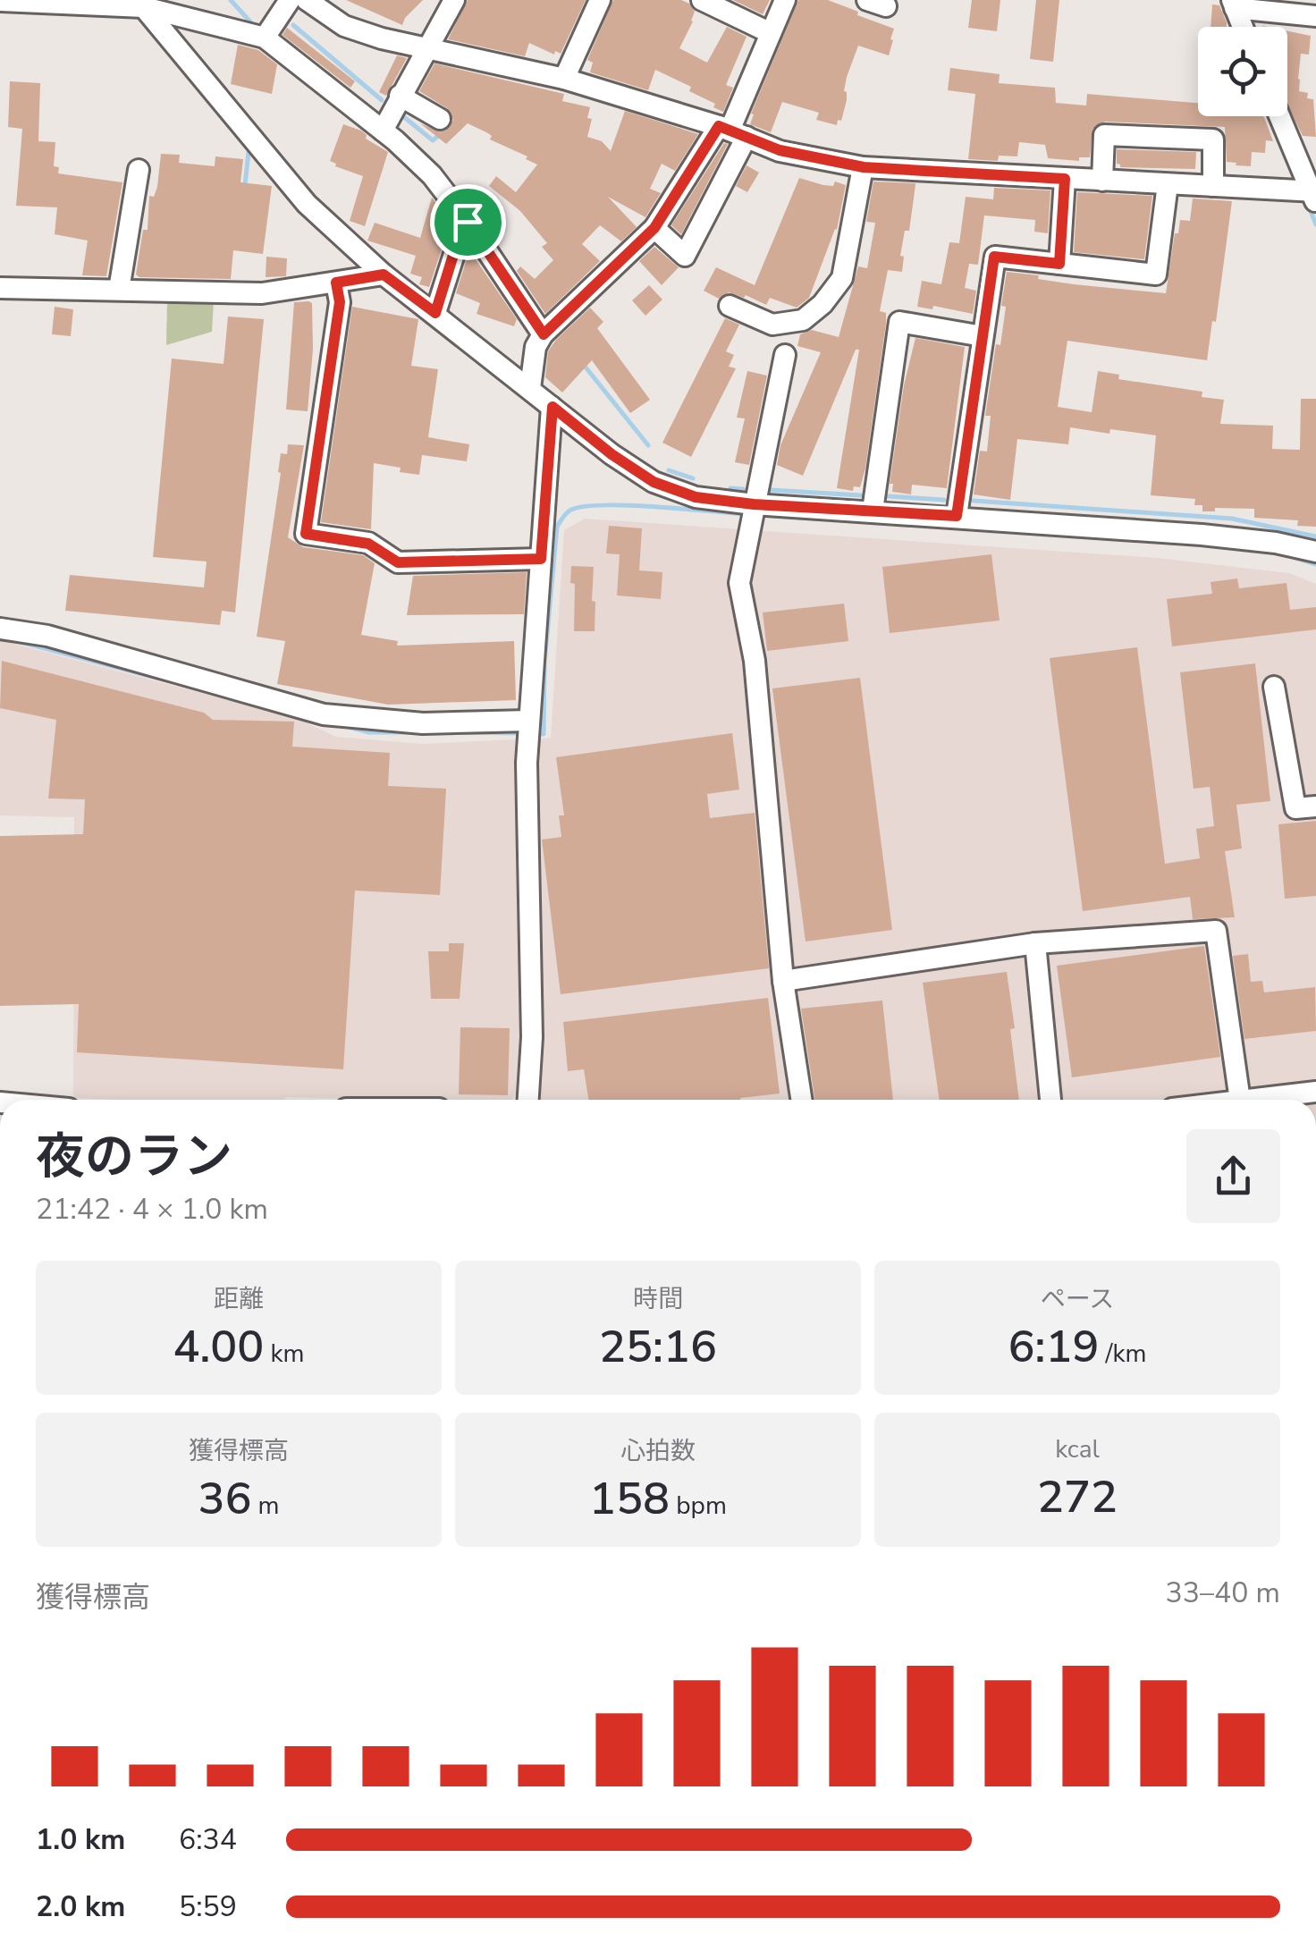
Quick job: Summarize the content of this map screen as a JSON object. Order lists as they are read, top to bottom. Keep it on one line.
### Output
{"page":{"heading":["夜のラン","21:42 · 4 × 1.0 km"],"stats":[["距離","4.00 km"],["時間","25:16"],["ペース","6:19 /km"],["獲得標高","36 m"],["心拍数","158 bpm"],["kcal","272"]],"chart":["獲得標高","33–40 m"],"list":[{"name":"1.0 km","note":"6:34"},{"name":"2.0 km","note":"5:59"}]}}
